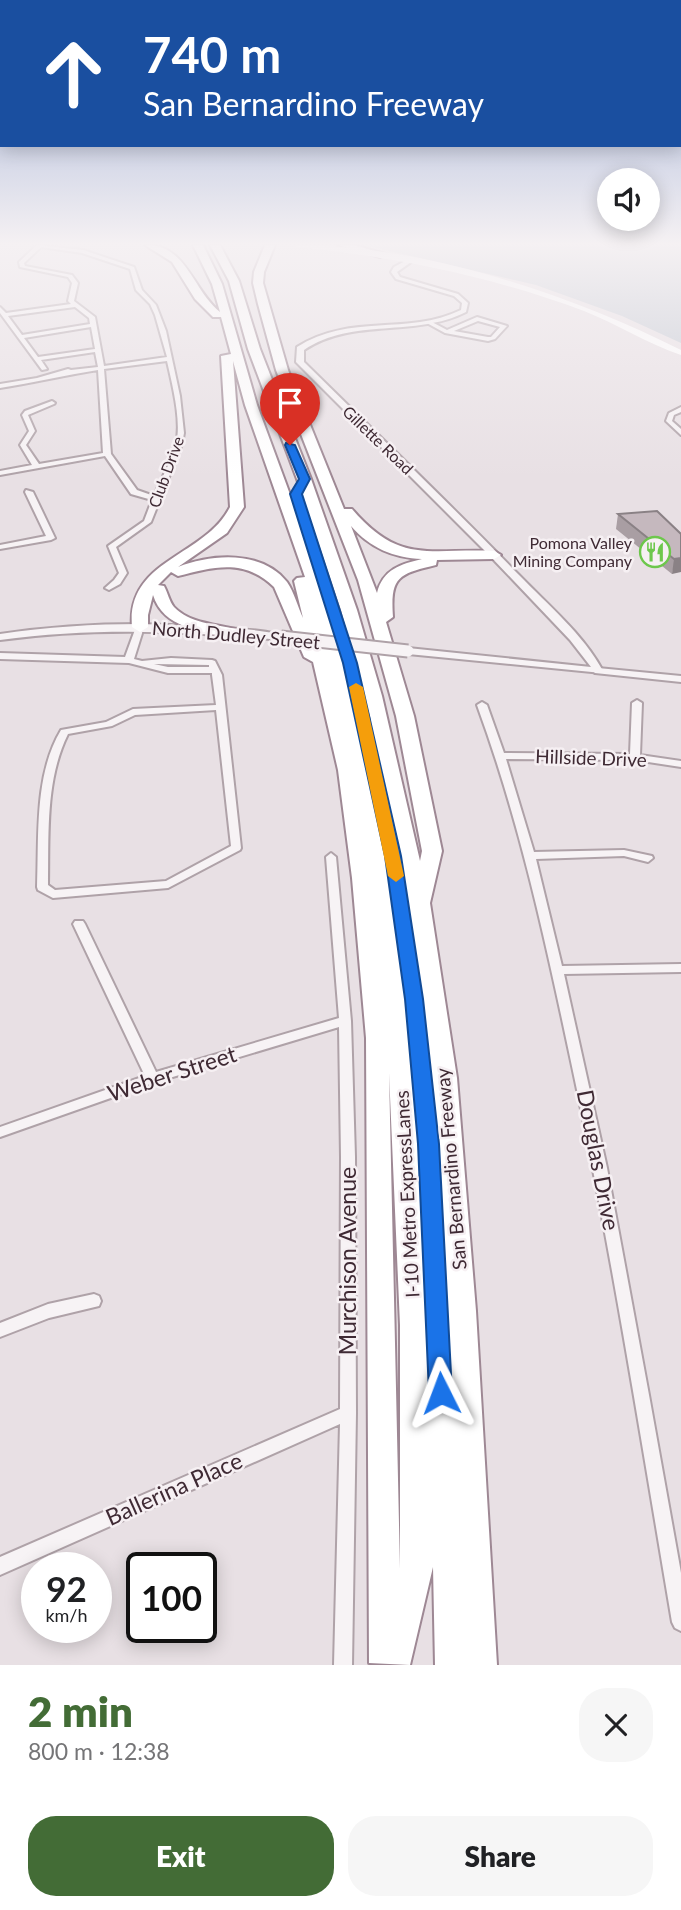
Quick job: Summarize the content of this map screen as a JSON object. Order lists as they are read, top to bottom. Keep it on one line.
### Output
{"streets":{"highway":["San Bernardino Freeway","I-10 Metro ExpressLanes"],"street":["Gillette Road","Club Drive","North Dudley Street","Hillside Drive","Weber Street","Douglas Drive","Murchison Avenue","Ballerina Place"]},"crossings":[["Gillette Road","North Dudley Street"],["Hillside Drive","Douglas Drive"],["Weber Street","Murchison Avenue"],["San Bernardino Freeway","I-10 Metro ExpressLanes"],["Murchison Avenue","Ballerina Place"]],"places":{"restaurant":["Pomona Valley Mining Company"]},"page":{"turn":["740 m","San Bernardino Freeway"],"speed":"92 km/h","limit":"100","heading":["2 min","800 m · 12:38"],"buttons":["Exit","Share"]}}
